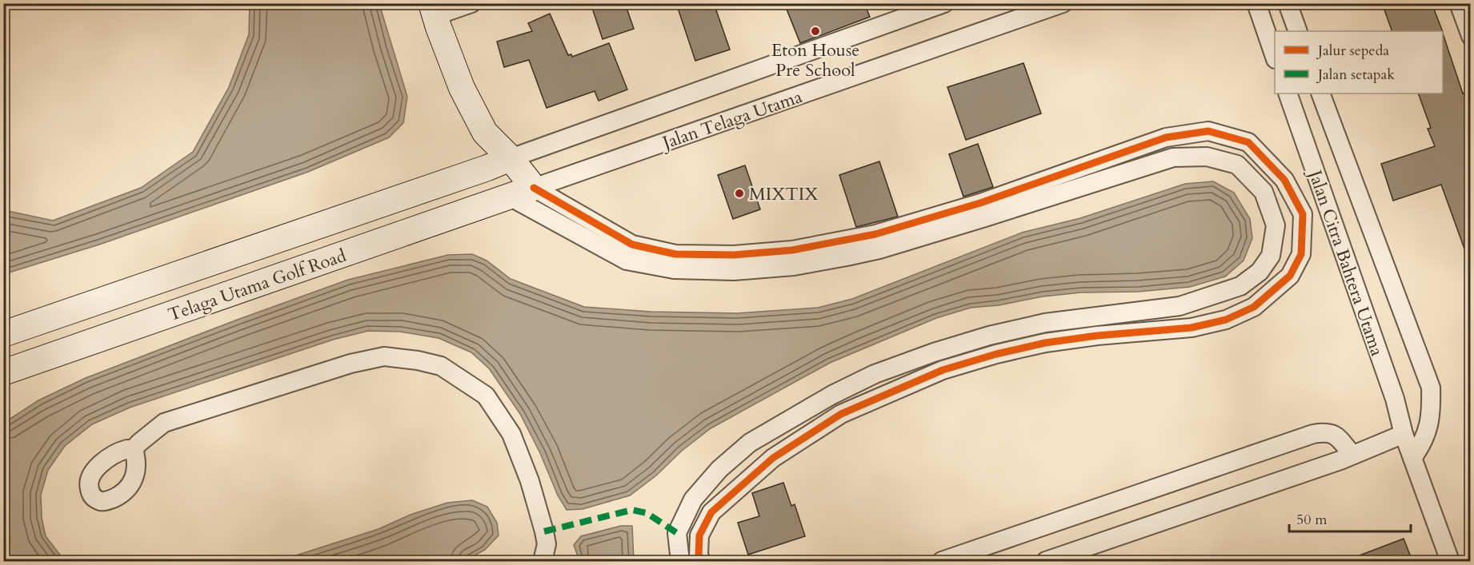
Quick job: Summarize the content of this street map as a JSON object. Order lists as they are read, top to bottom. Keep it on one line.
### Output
{"streets":{"main road":["Jalan Telaga Utama","Telaga Utama Golf Road"],"street":["Jalan Citra Bahtera Utama"]},"crossings":[["Jalan Telaga Utama","Telaga Utama Golf Road"]],"places":["Eton House Pre School","MIXTIX"],"legend":["Jalur sepeda","Jalan setapak"],"scale_bar":"50 m"}
